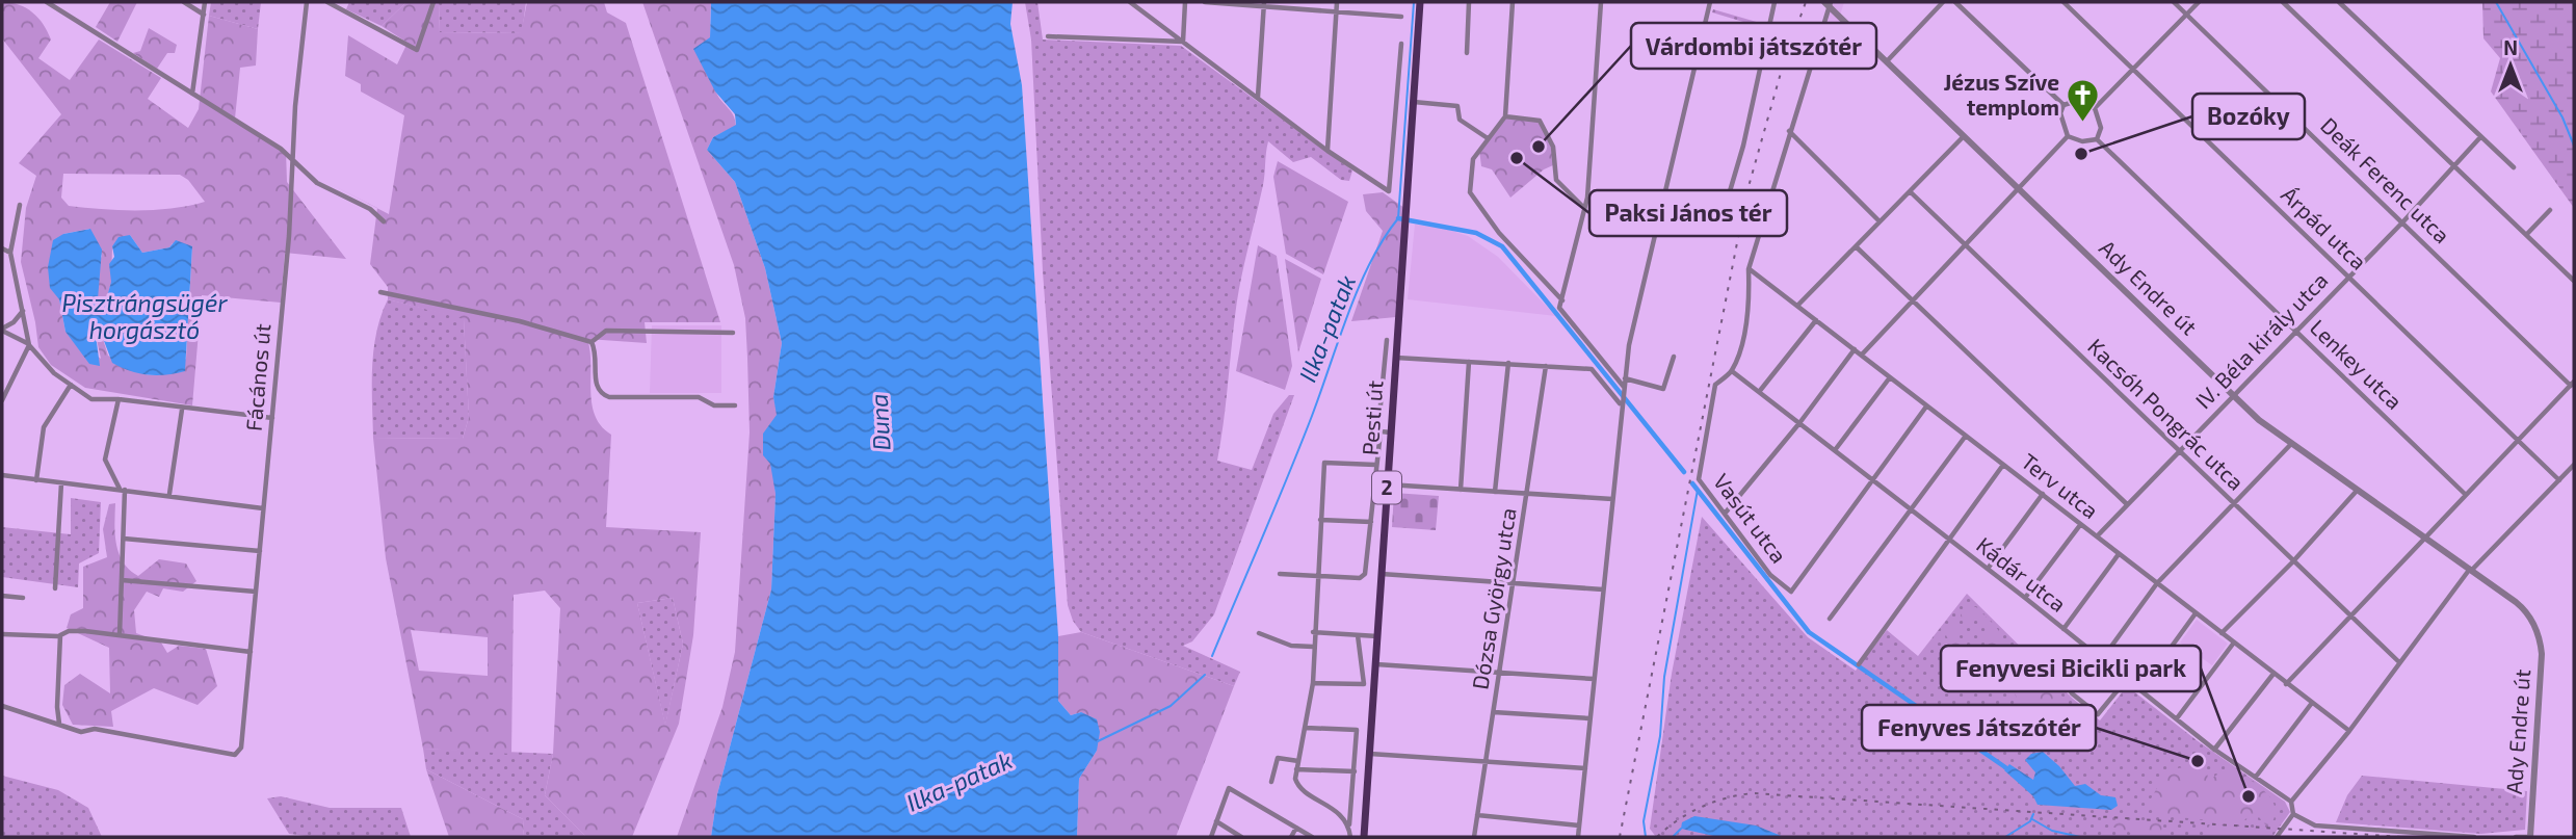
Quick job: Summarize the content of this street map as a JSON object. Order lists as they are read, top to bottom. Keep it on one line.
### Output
{"streets":{"main road":["Pesti út","2"],"street":["Deák Ferenc utca","Árpád utca","Ady Endre út","IV. Béla király utca","Lenkey utca","Fácános út","Kacsóh Pongrác utca","Terv utca","Vasút utca","Kádár utca","Dózsa György utca"]},"crossings":[["Deák Ferenc utca","IV. Béla király utca"],["Árpád utca","IV. Béla király utca"],["Ady Endre út","IV. Béla király utca"],["Ady Endre út","Vasút utca"],["IV. Béla király utca","Lenkey utca"],["IV. Béla király utca","Kacsóh Pongrác utca"],["IV. Béla király utca","Terv utca"],["Terv utca","Vasút utca"],["Vasút utca","Kádár utca"]],"water":["Pisztrángsügér horgásztó","Ilka-patak","Duna"],"places":{"church":["Jézus Szíve templom"],"other":["Várdombi játszótér","Bozóky","Paksi János tér","Fenyves Játszótér","Fenyvesi Bicikli park"]},"north":"top"}
